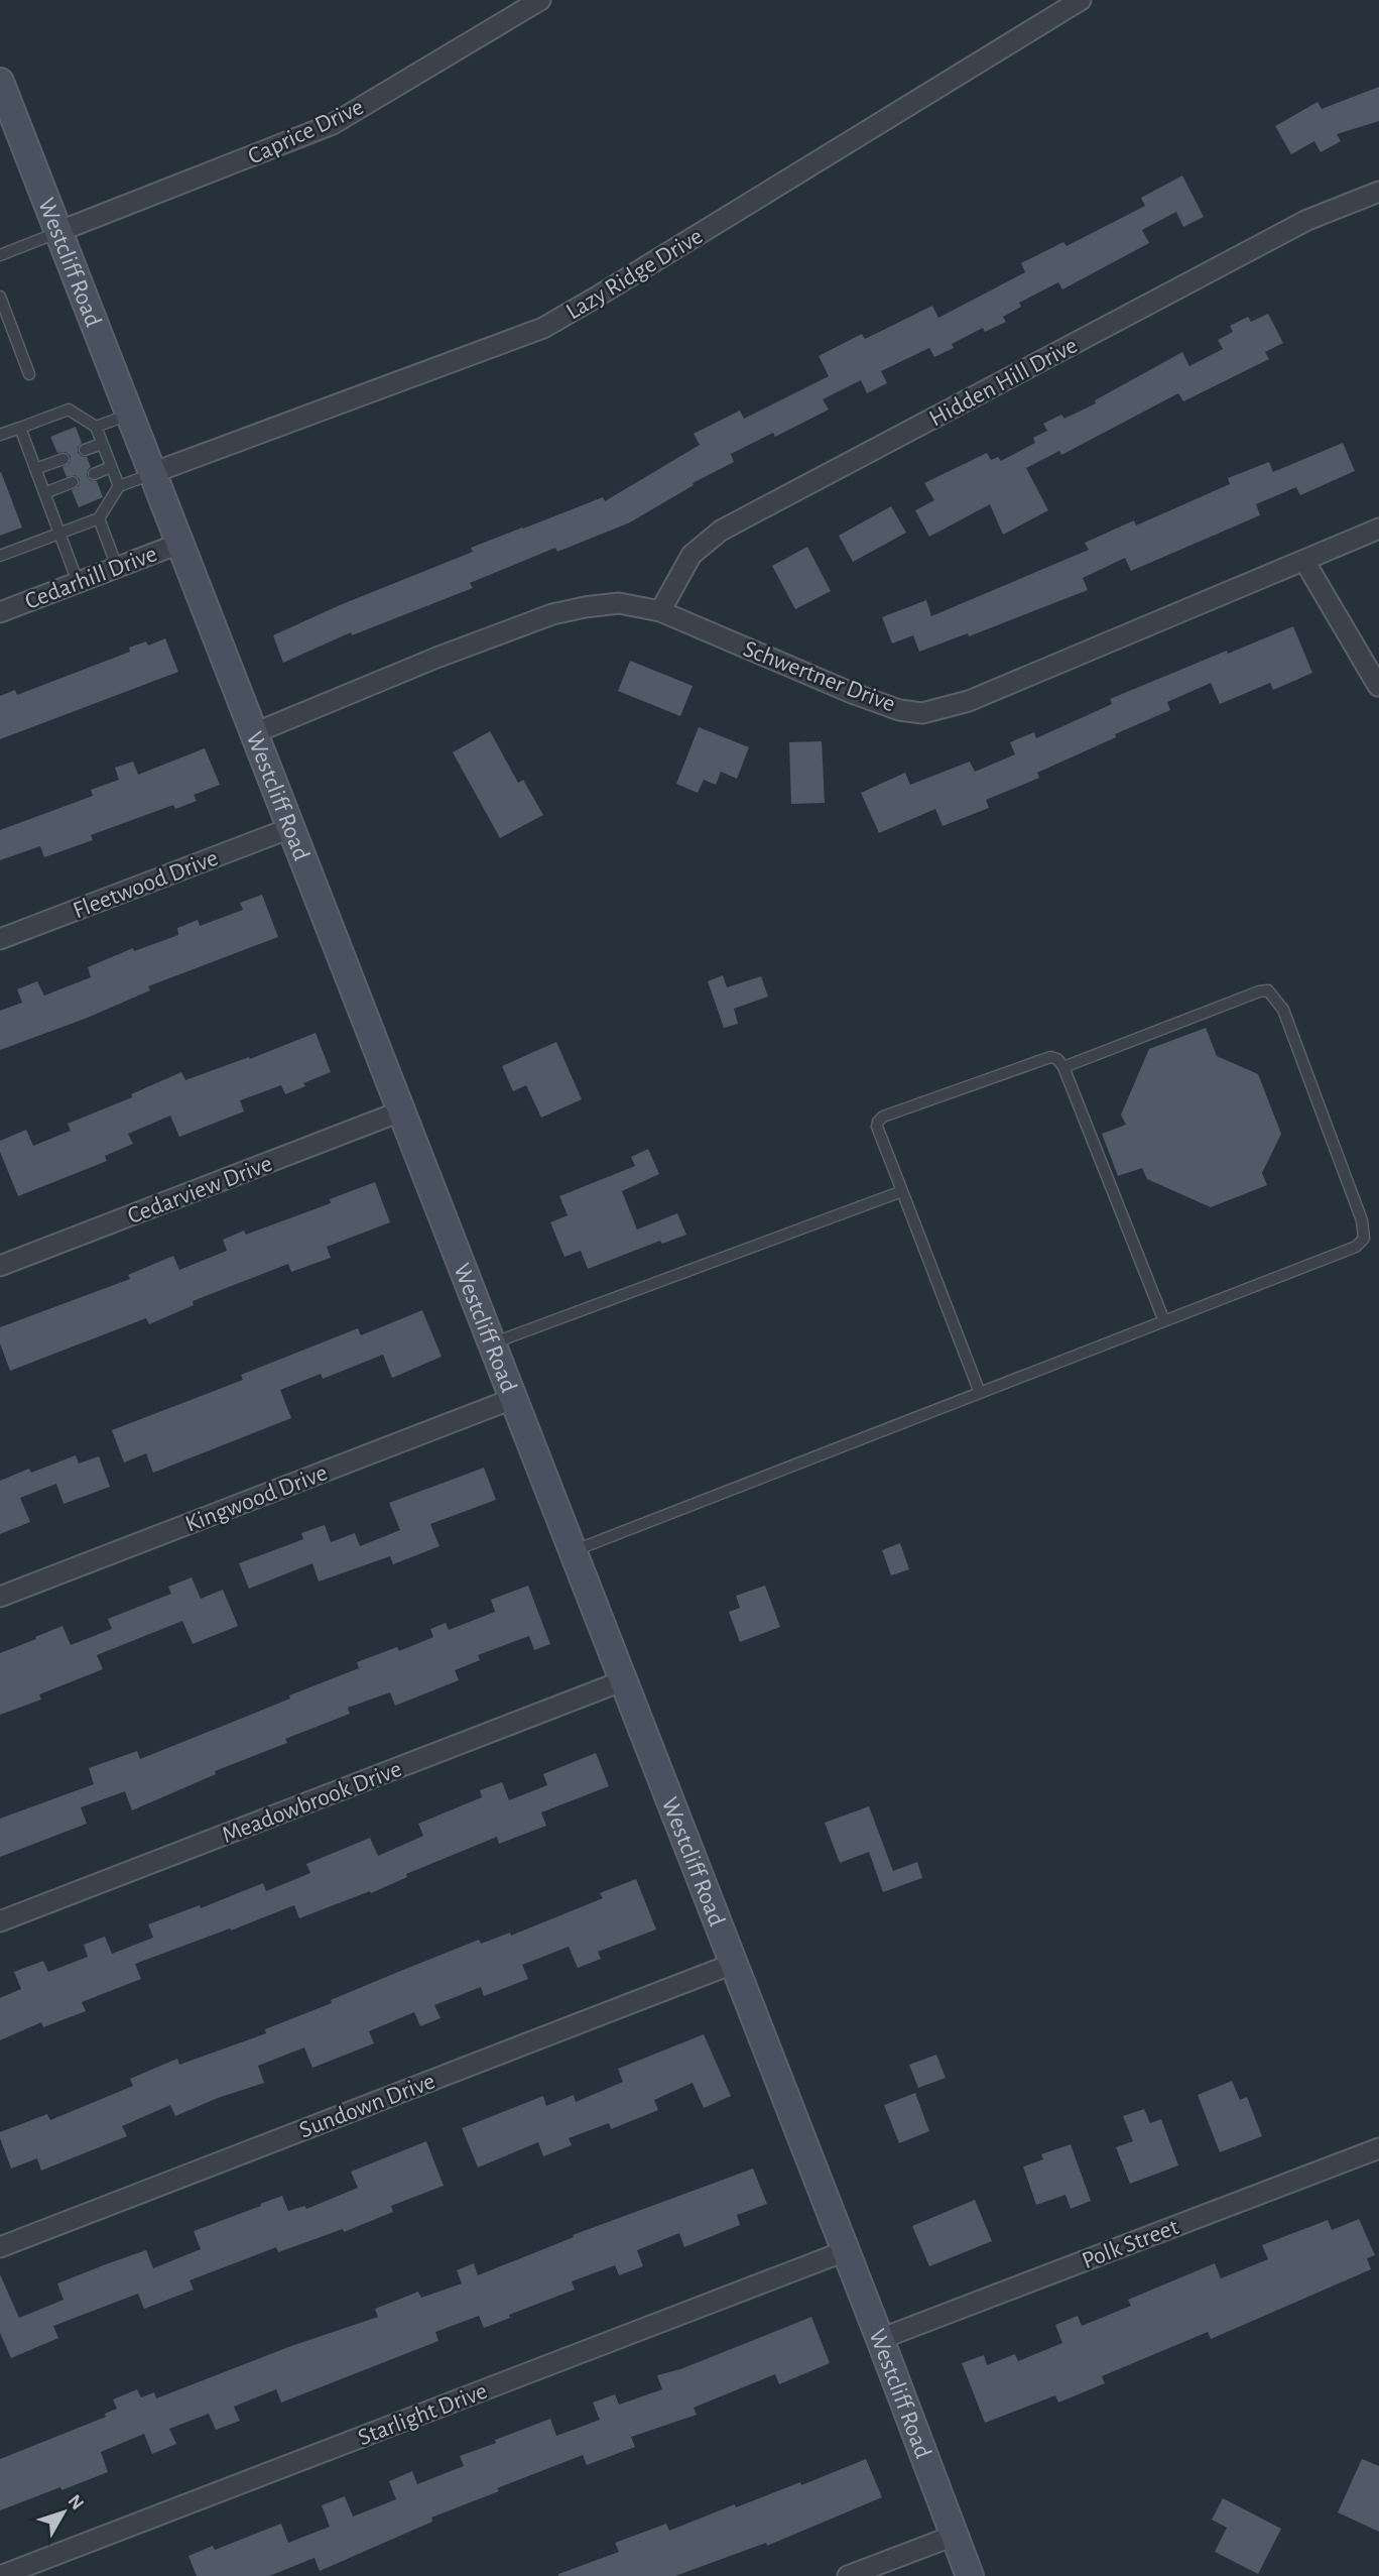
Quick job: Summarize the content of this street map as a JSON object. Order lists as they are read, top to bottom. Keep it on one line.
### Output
{"streets":{"street":["Caprice Drive","Westcliff Road","Lazy Ridge Drive","Hidden Hill Drive","Cedarhill Drive","Schwertner Drive","Fleetwood Drive","Cedarview Drive","Kingwood Drive","Meadowbrook Drive","Sundown Drive","Polk Street","Starlight Drive"]},"crossings":[["Caprice Drive","Westcliff Road"],["Westcliff Road","Lazy Ridge Drive"],["Westcliff Road","Cedarhill Drive"],["Westcliff Road","Schwertner Drive"],["Westcliff Road","Fleetwood Drive"],["Westcliff Road","Cedarview Drive"],["Westcliff Road","Kingwood Drive"],["Westcliff Road","Meadowbrook Drive"],["Westcliff Road","Sundown Drive"],["Westcliff Road","Polk Street"],["Westcliff Road","Starlight Drive"],["Hidden Hill Drive","Schwertner Drive"]],"north":"top right"}
